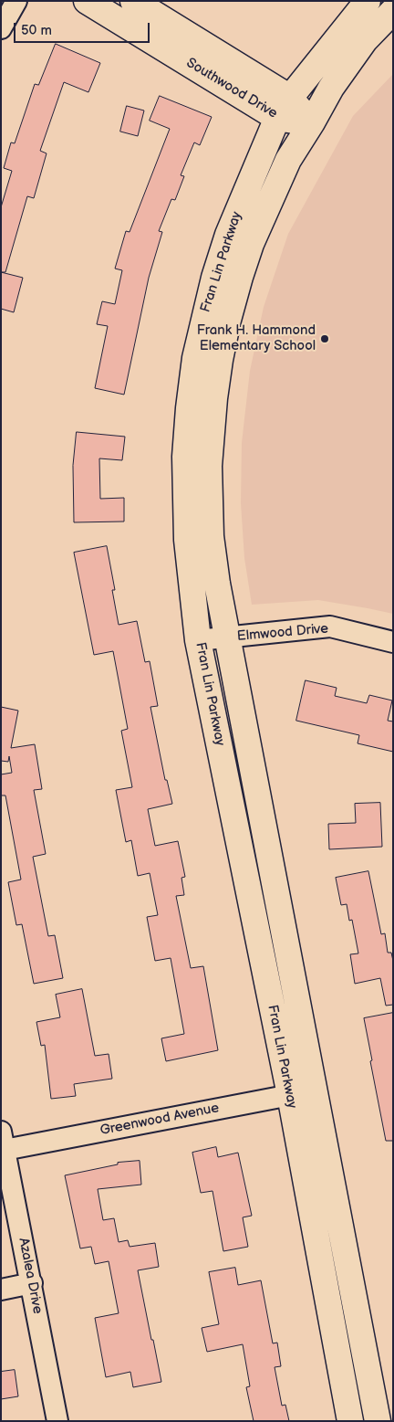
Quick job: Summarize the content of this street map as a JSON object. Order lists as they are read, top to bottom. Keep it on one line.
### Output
{"streets":{"street":["Southwood Drive","Fran Lin Parkway","Elmwood Drive","Greenwood Avenue","Azalea Drive"]},"crossings":[["Southwood Drive","Fran Lin Parkway"],["Fran Lin Parkway","Elmwood Drive"],["Fran Lin Parkway","Greenwood Avenue"],["Greenwood Avenue","Azalea Drive"]],"places":["Frank H. Hammond Elementary School"],"scale_bar":"50 m"}
